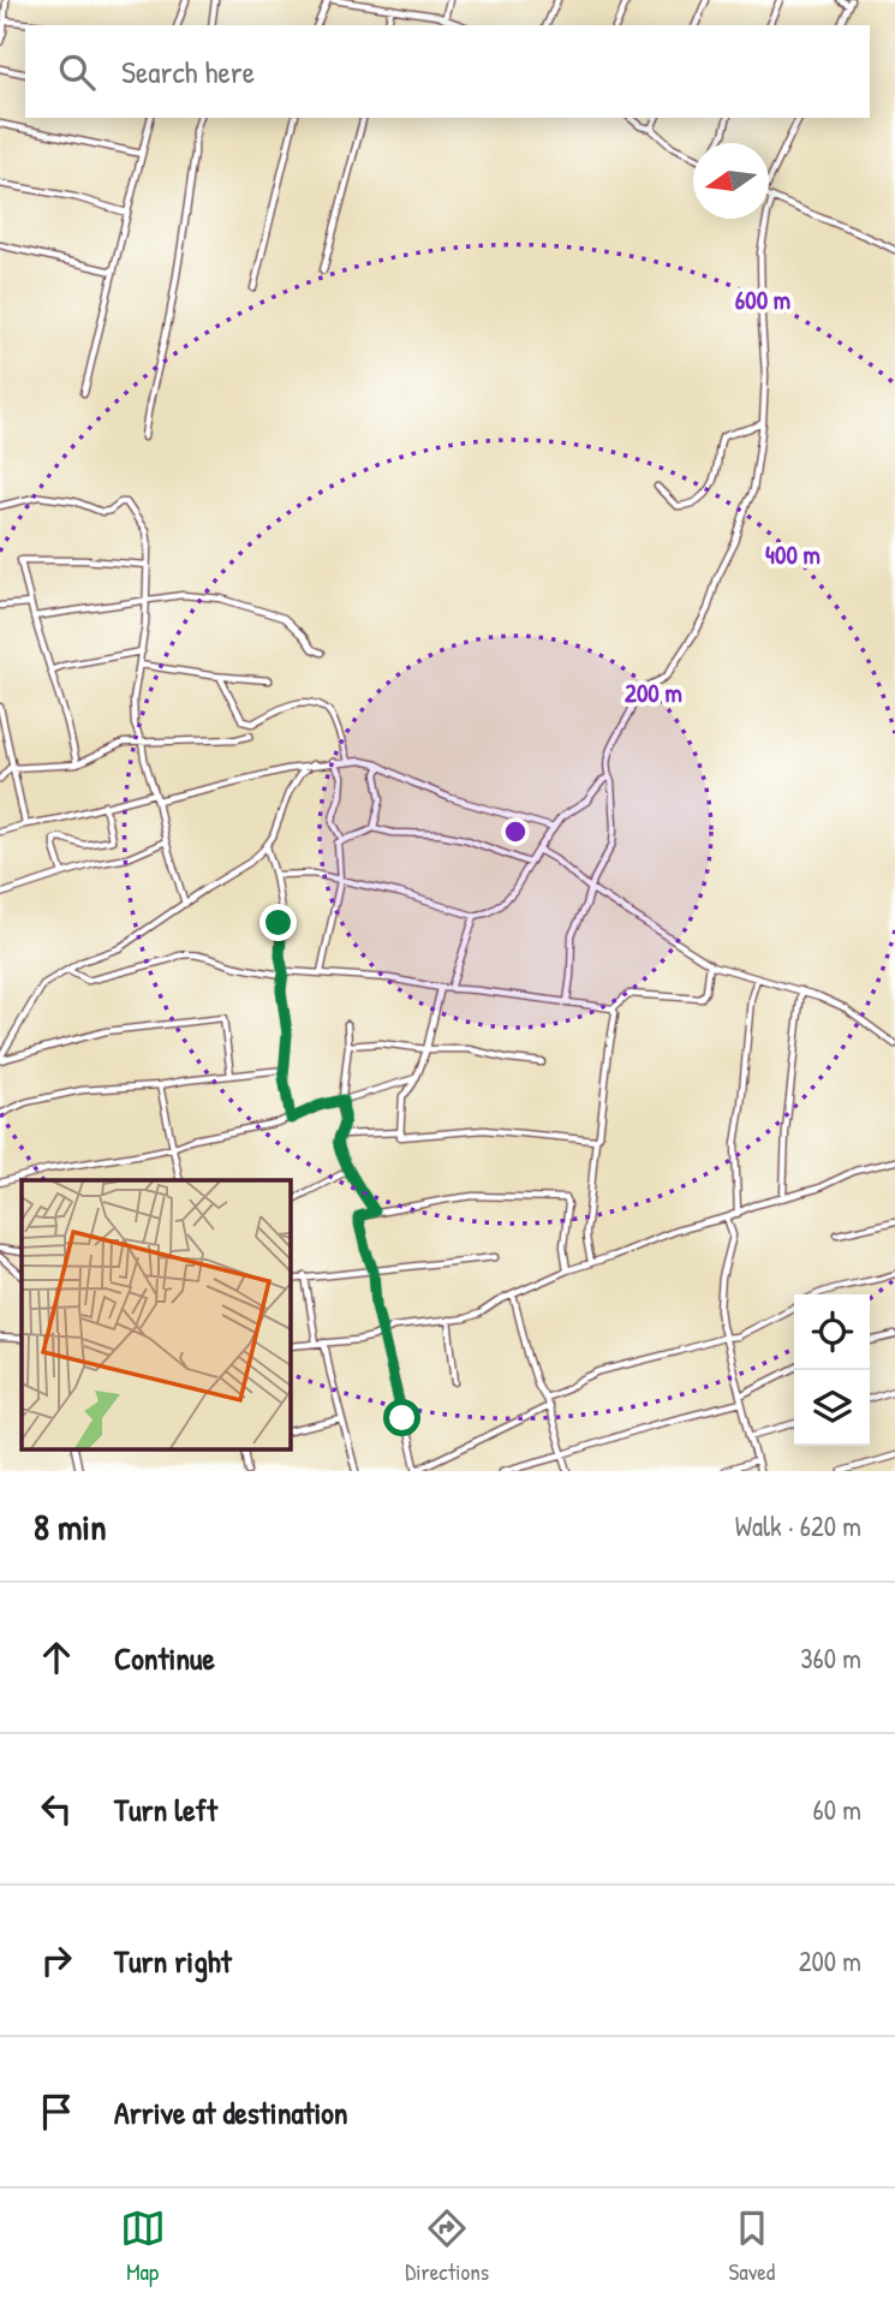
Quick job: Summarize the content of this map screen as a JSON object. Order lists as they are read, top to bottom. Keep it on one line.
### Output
{"north":"left","page":{"search":"Search here","heading":["8 min","Walk · 620 m"],"list":[["Continue","360 m"],["Turn left","60 m"],["Turn right","200 m"],"Arrive at destination"],"nav":["Map","Directions","Saved"]},"rings":["600 m","400 m","200 m"]}
